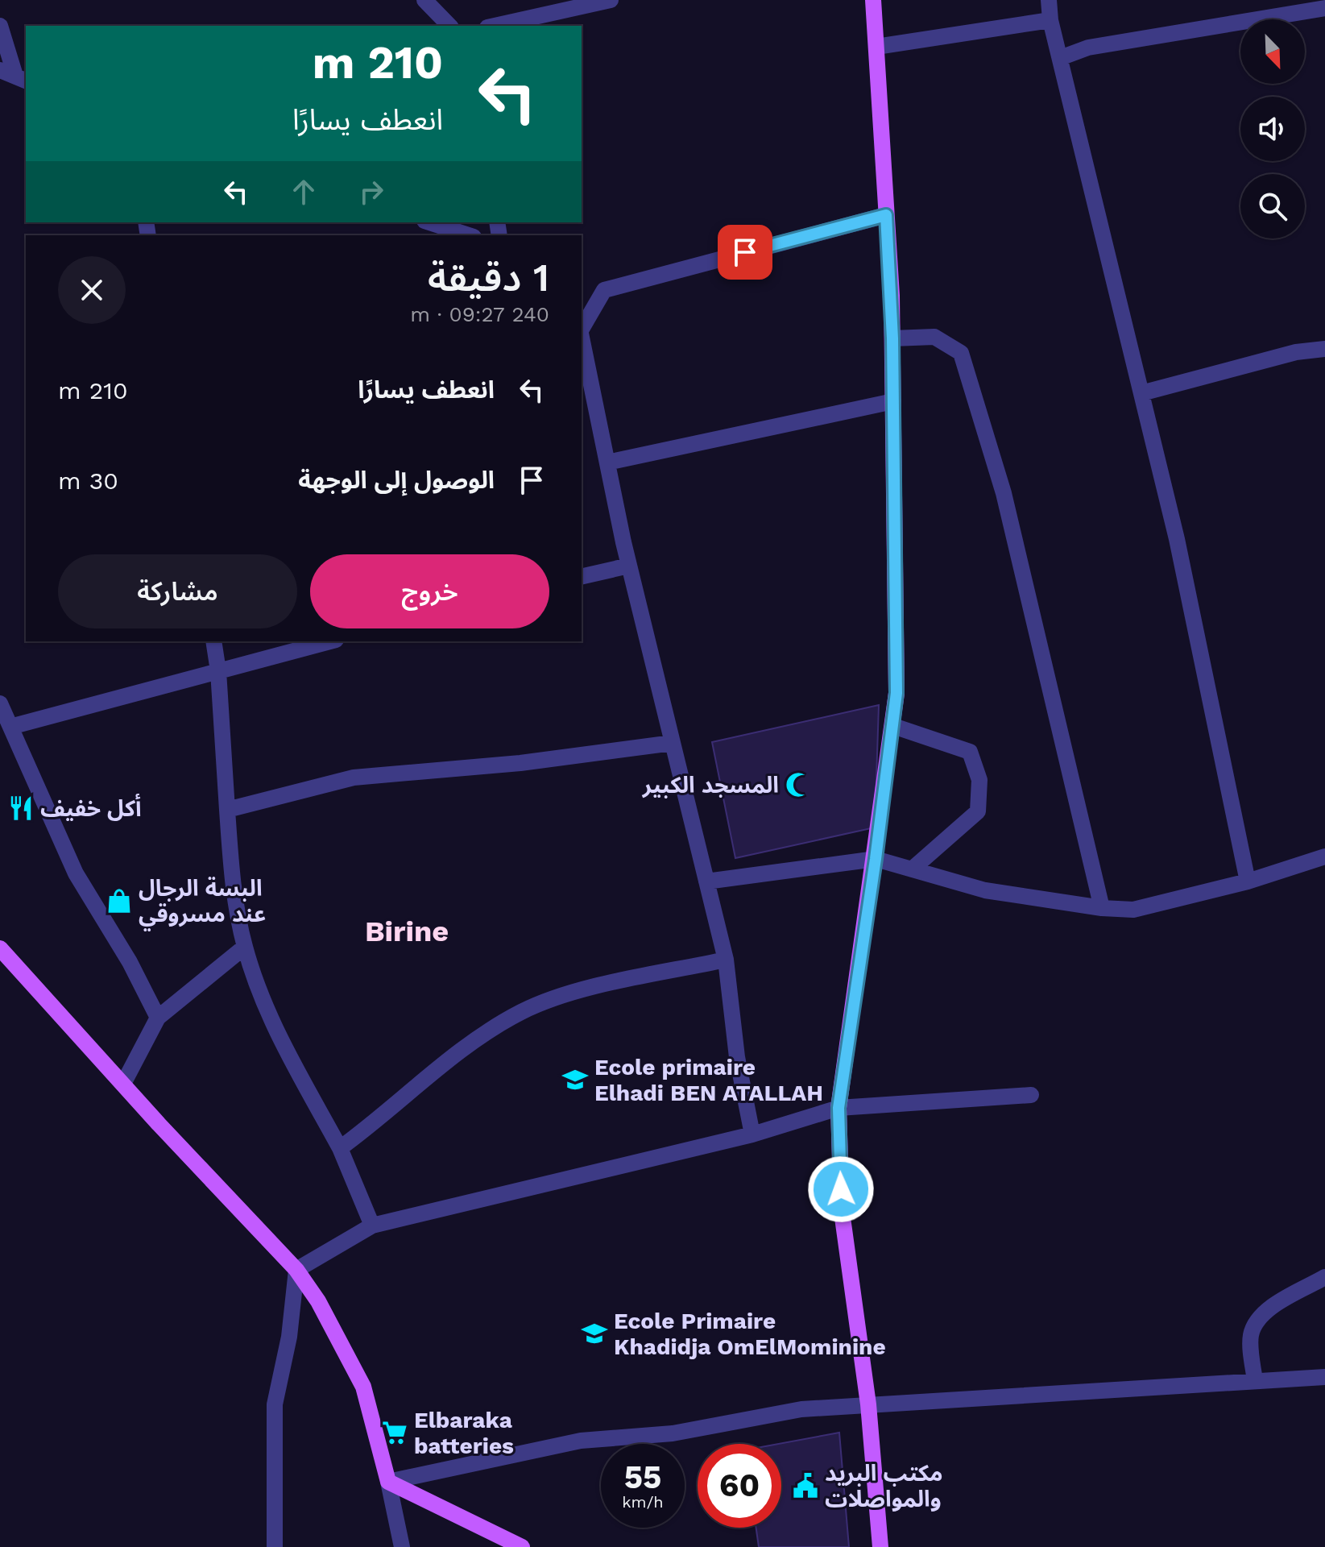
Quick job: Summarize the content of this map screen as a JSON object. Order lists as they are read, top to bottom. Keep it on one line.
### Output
{"districts":["Birine"],"places":{"mosque":["المسجد الكبير"],"restaurant":["أكل خفيف"],"shop":["البسة الرجال عند مسروقي"],"school or university":["Ecole primaire Elhadi BEN ATALLAH","Ecole Primaire Khadidja OmElMominine"],"supermarket":["Elbaraka batteries"],"public building":["مكتب البريد والمواصلات"]},"north":"bottom right","page":{"turn":["210 m","انعطف يسارًا"],"heading":["1 دقيقة","240 m · 09:27"],"list":[{"name":"انعطف يسارًا","value":"210 m"},{"name":"الوصول إلى الوجهة","value":"30 m"}],"buttons":["خروج","مشاركة"],"speed":"55 km/h","limit":"60"}}
